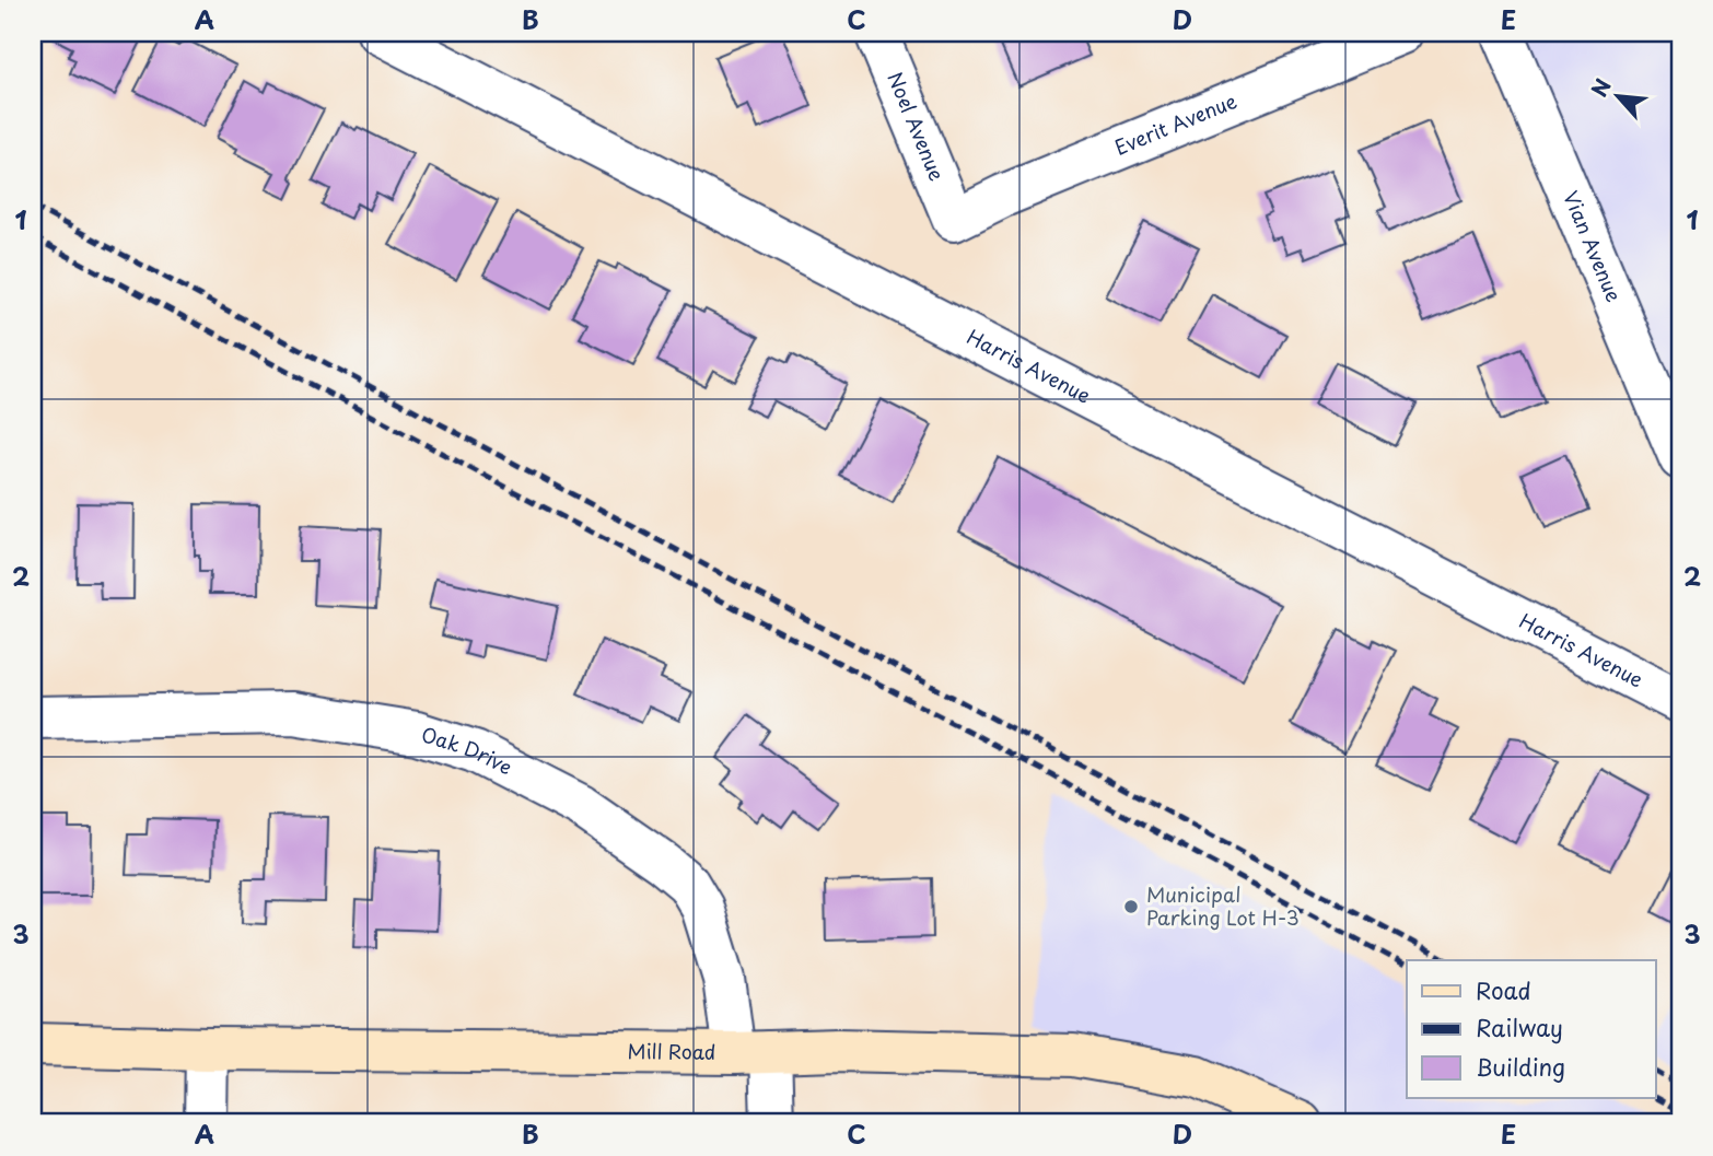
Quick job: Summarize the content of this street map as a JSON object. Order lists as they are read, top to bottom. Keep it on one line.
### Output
{"streets":{"main road":["Mill Road"],"street":["Everit Avenue","Noel Avenue","Vian Avenue","Harris Avenue","Oak Drive"]},"crossings":[["Everit Avenue","Noel Avenue"],["Oak Drive","Mill Road"]],"places":["Municipal Parking Lot H-3"],"legend":["Road","Railway","Building"],"north":"top left","grid":{"columns":["A","B","C","D","E"],"rows":["1","2","3"]}}
